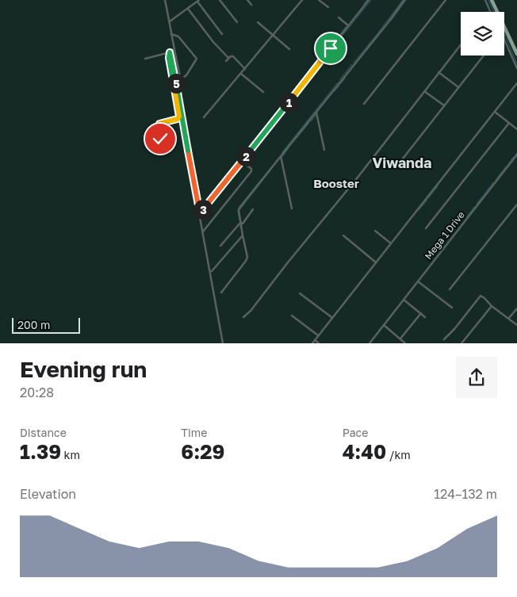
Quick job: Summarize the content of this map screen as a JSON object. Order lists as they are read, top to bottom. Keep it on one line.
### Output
{"streets":{"street":["Mega 1 Drive"]},"districts":["Viwanda","Booster"],"scale_bar":"200 m","page":{"pins":["5","1","2","3"],"scale":"200 m","heading":["Evening run","20:28"],"stats":[["Distance","1.39 km"],["Time","6:29"],["Pace","4:40 /km"]],"chart":["Elevation","124–132 m"]}}
